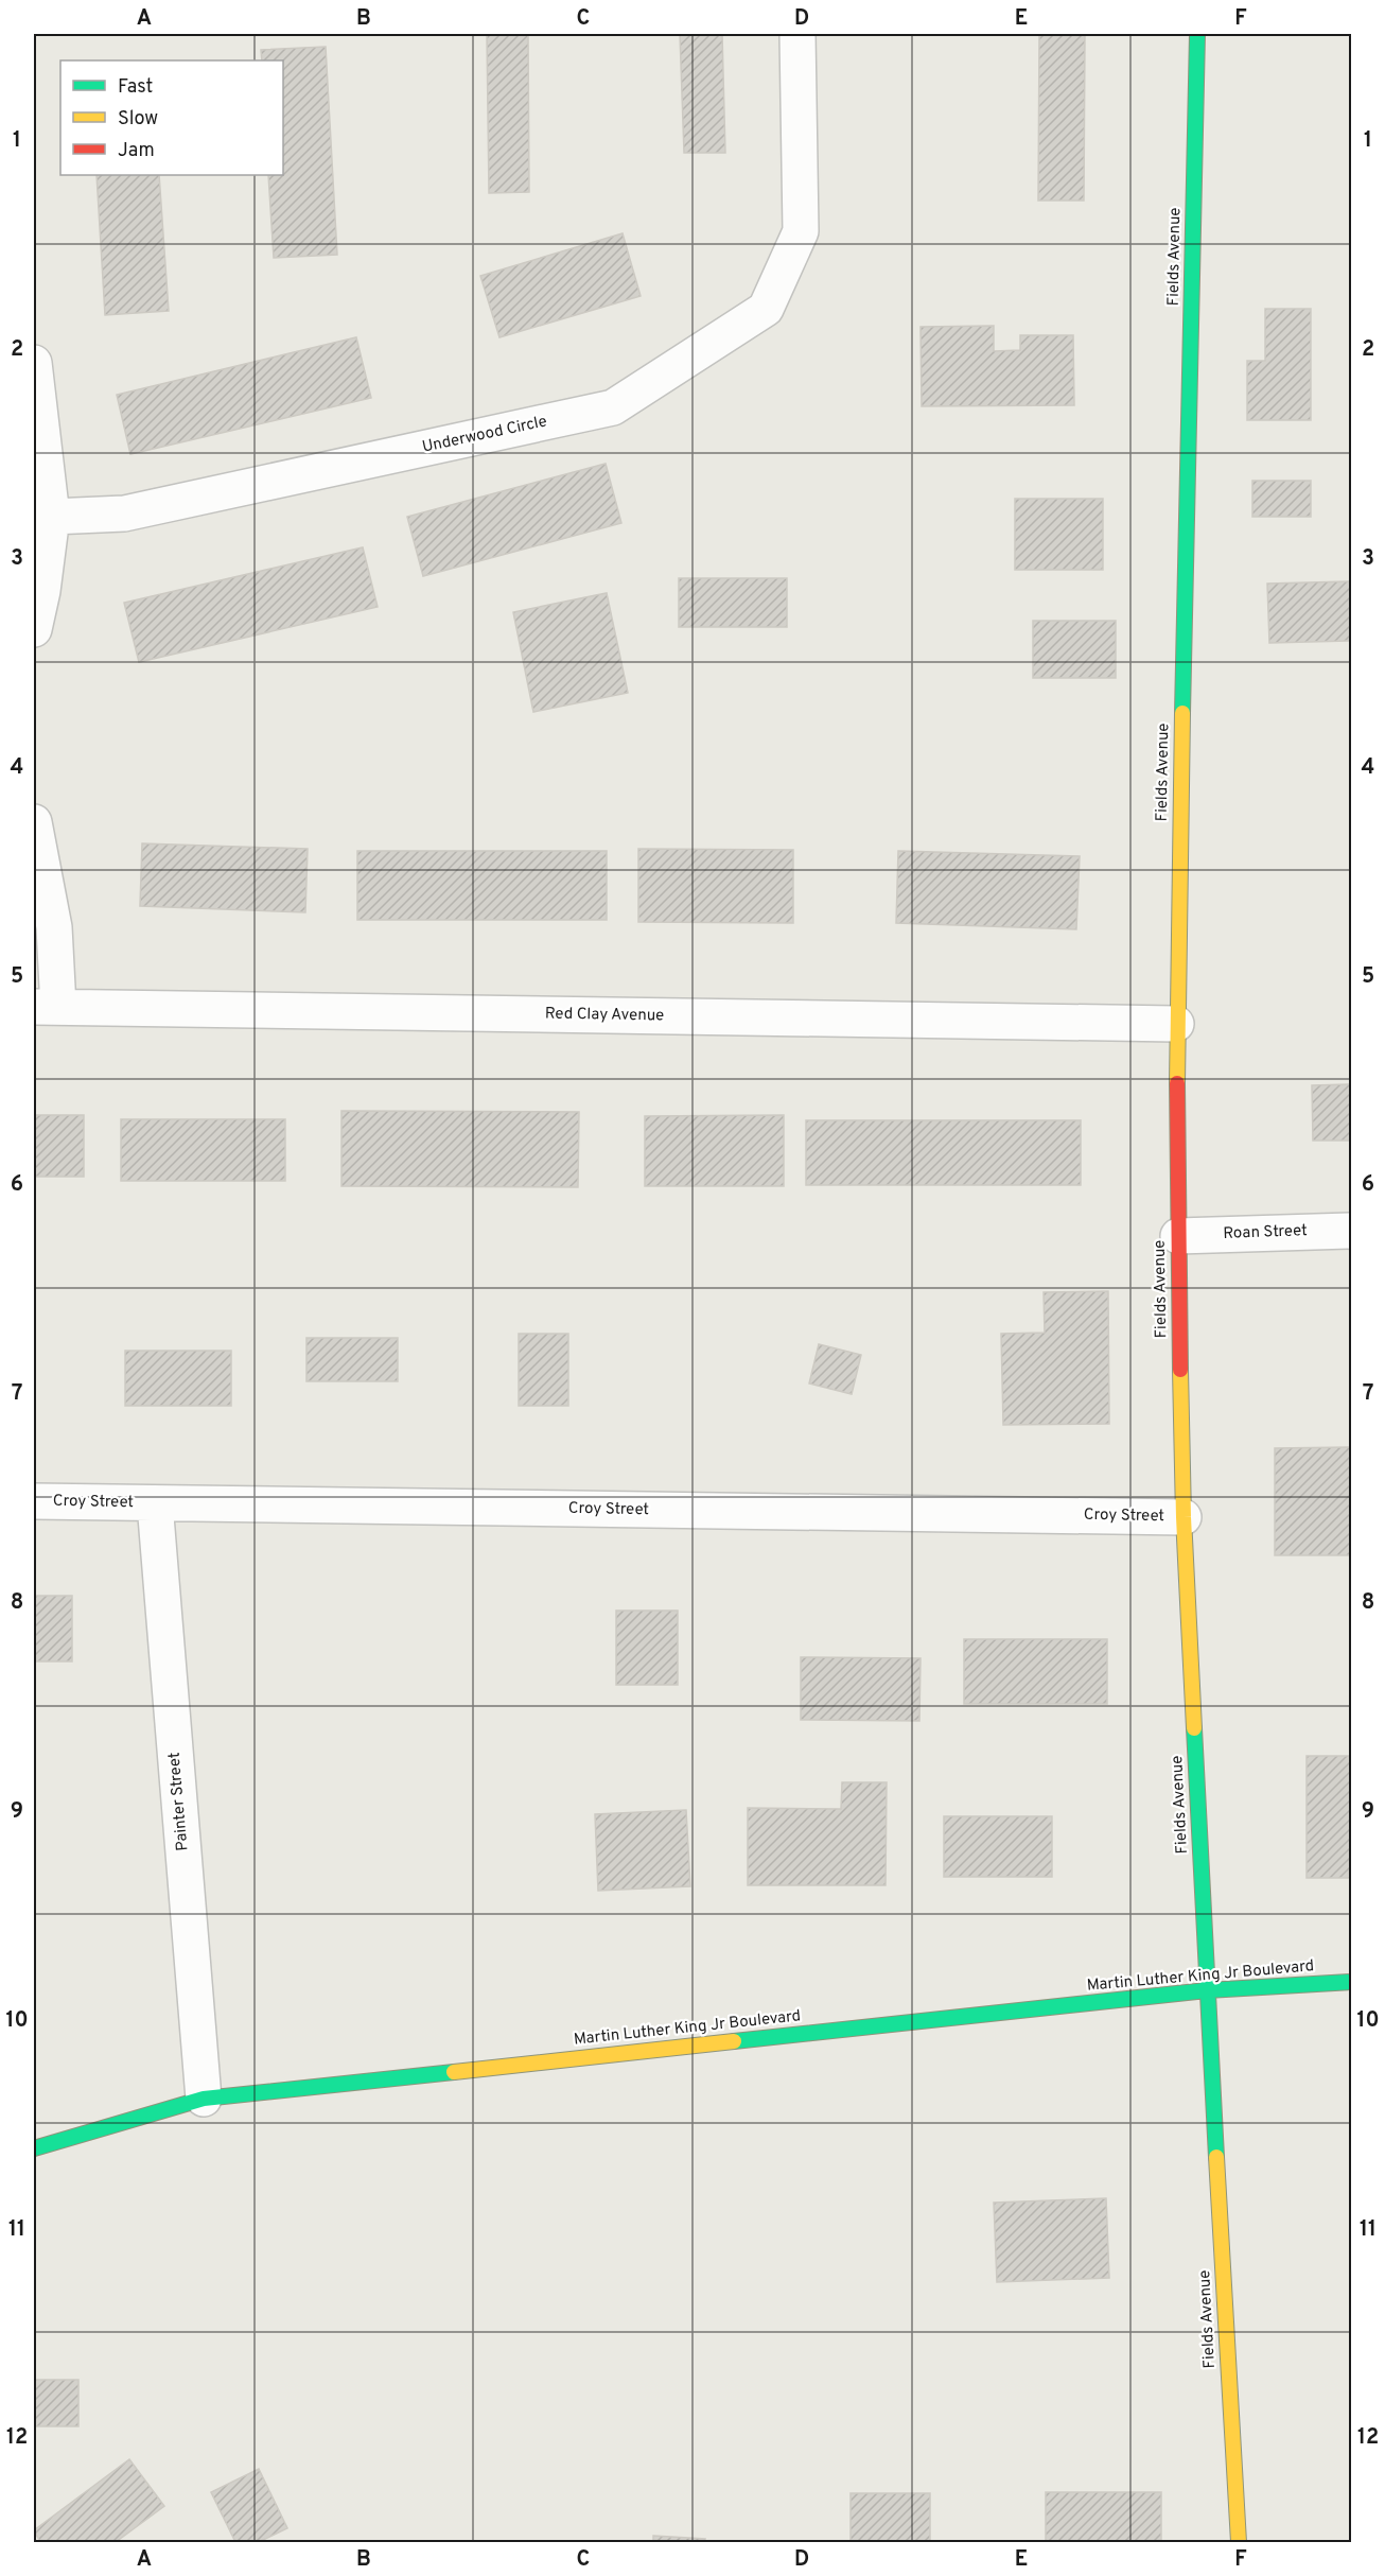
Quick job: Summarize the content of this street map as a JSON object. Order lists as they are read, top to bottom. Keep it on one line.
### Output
{"streets":{"street":["Fields Avenue","Underwood Circle","Red Clay Avenue","Roan Street","Croy Street","Painter Street","Martin Luther King Jr Boulevard"]},"crossings":[["Fields Avenue","Red Clay Avenue"],["Fields Avenue","Roan Street"],["Fields Avenue","Croy Street"],["Fields Avenue","Martin Luther King Jr Boulevard"],["Croy Street","Painter Street"],["Painter Street","Martin Luther King Jr Boulevard"]],"legend":["Fast","Slow","Jam"],"grid":{"columns":["A","B","C","D","E","F"],"rows":["1","2","3","4","5","6","7","8","9","10","11","12"]}}
